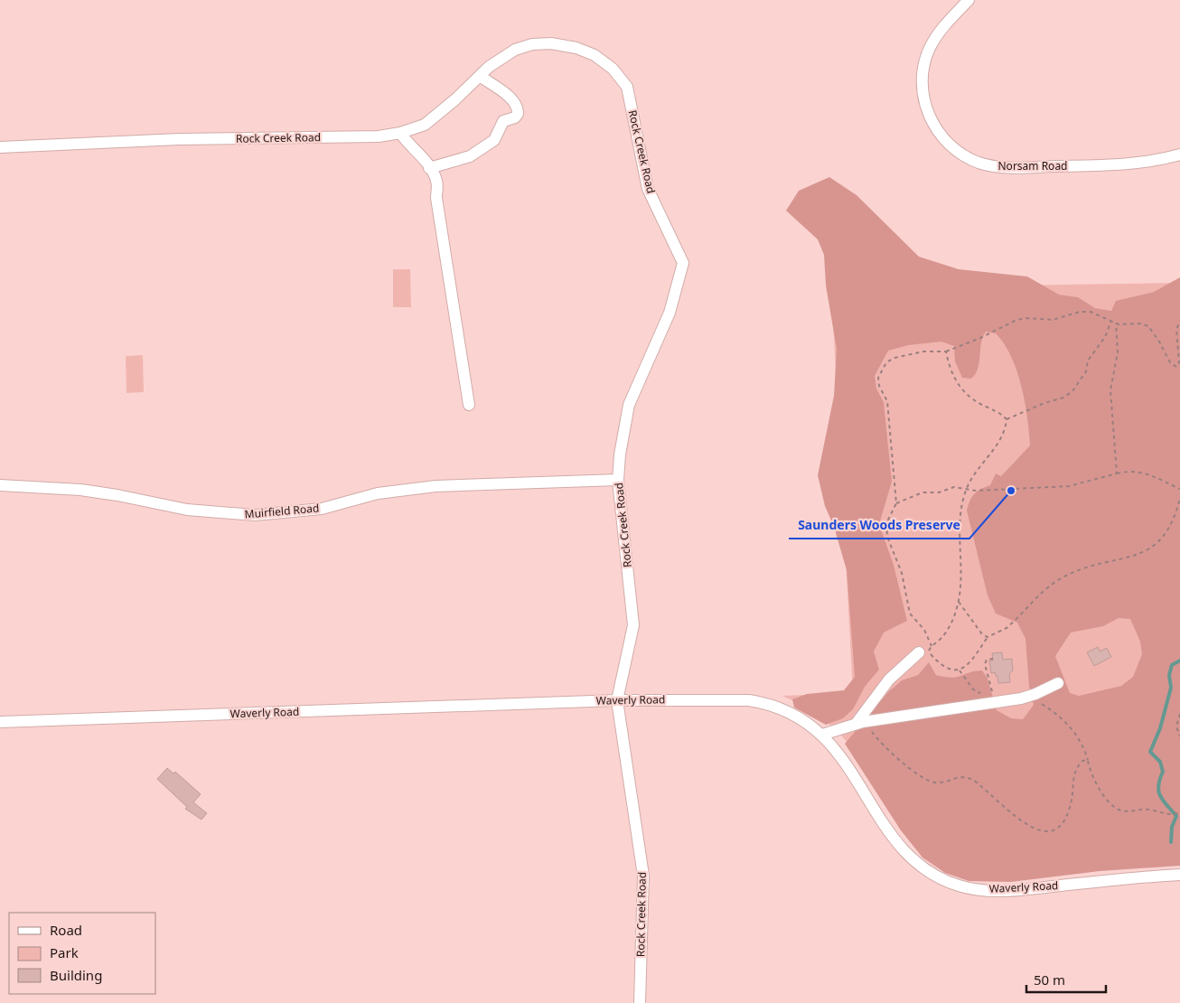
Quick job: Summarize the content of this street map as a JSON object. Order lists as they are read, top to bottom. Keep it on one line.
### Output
{"streets":{"street":["Rock Creek Road","Norsam Road","Muirfield Road","Waverly Road"]},"crossings":[["Rock Creek Road","Muirfield Road"],["Rock Creek Road","Waverly Road"]],"places":["Saunders Woods Preserve"],"legend":["Road","Park","Building"],"scale_bar":"50 m"}
